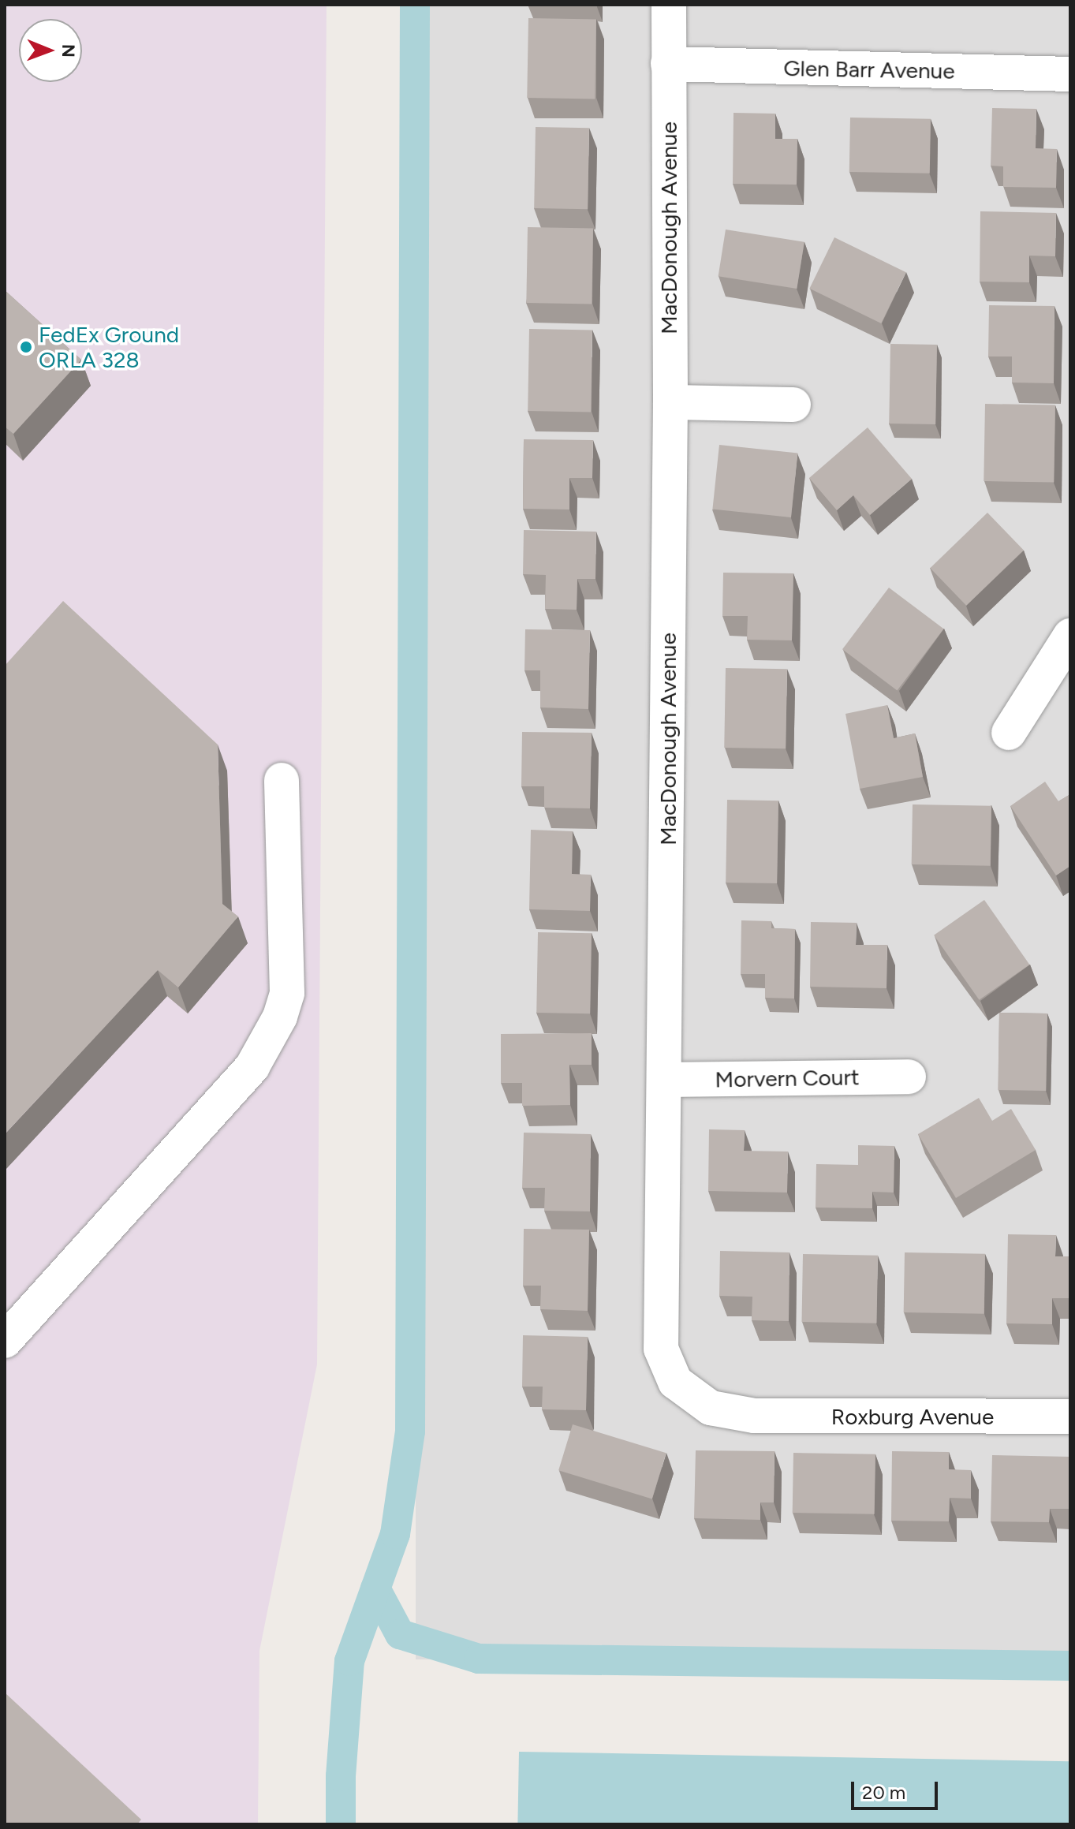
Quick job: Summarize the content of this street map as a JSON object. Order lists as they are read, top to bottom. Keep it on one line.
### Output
{"streets":{"street":["Glen Barr Avenue","MacDonough Avenue","Morvern Court","Roxburg Avenue"]},"crossings":[["Glen Barr Avenue","MacDonough Avenue"],["MacDonough Avenue","Morvern Court"],["MacDonough Avenue","Roxburg Avenue"]],"places":["FedEx Ground ORLA 328"],"scale_bar":"20 m","north":"right"}
